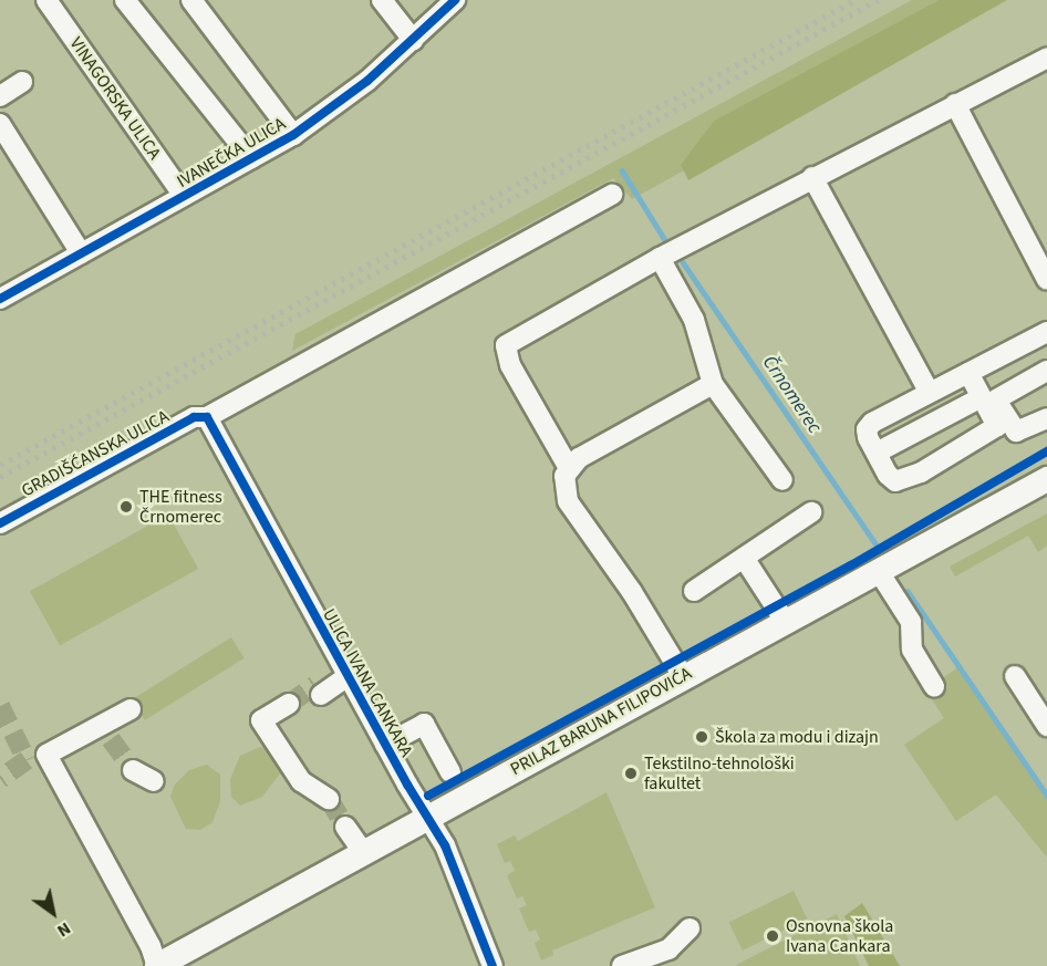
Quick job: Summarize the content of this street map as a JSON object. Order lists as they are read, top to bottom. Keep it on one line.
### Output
{"streets":{"main road":["PRILAZ BARUNA FILIPOVIĆA"],"street":["VINAGORSKA ULICA","IVANEČKA ULICA","GRADIŠĆANSKA ULICA","ULICA IVANA CANKARA"]},"crossings":[["VINAGORSKA ULICA","IVANEČKA ULICA"],["GRADIŠĆANSKA ULICA","ULICA IVANA CANKARA"],["ULICA IVANA CANKARA","PRILAZ BARUNA FILIPOVIĆA"]],"water":["Črnomerec"],"places":["THE fitness Črnomerec","Škola za modu i dizajn","Tekstilno-tehnološki fakultet","Osnovna škola Ivana Cankara"],"north":"bottom right"}
